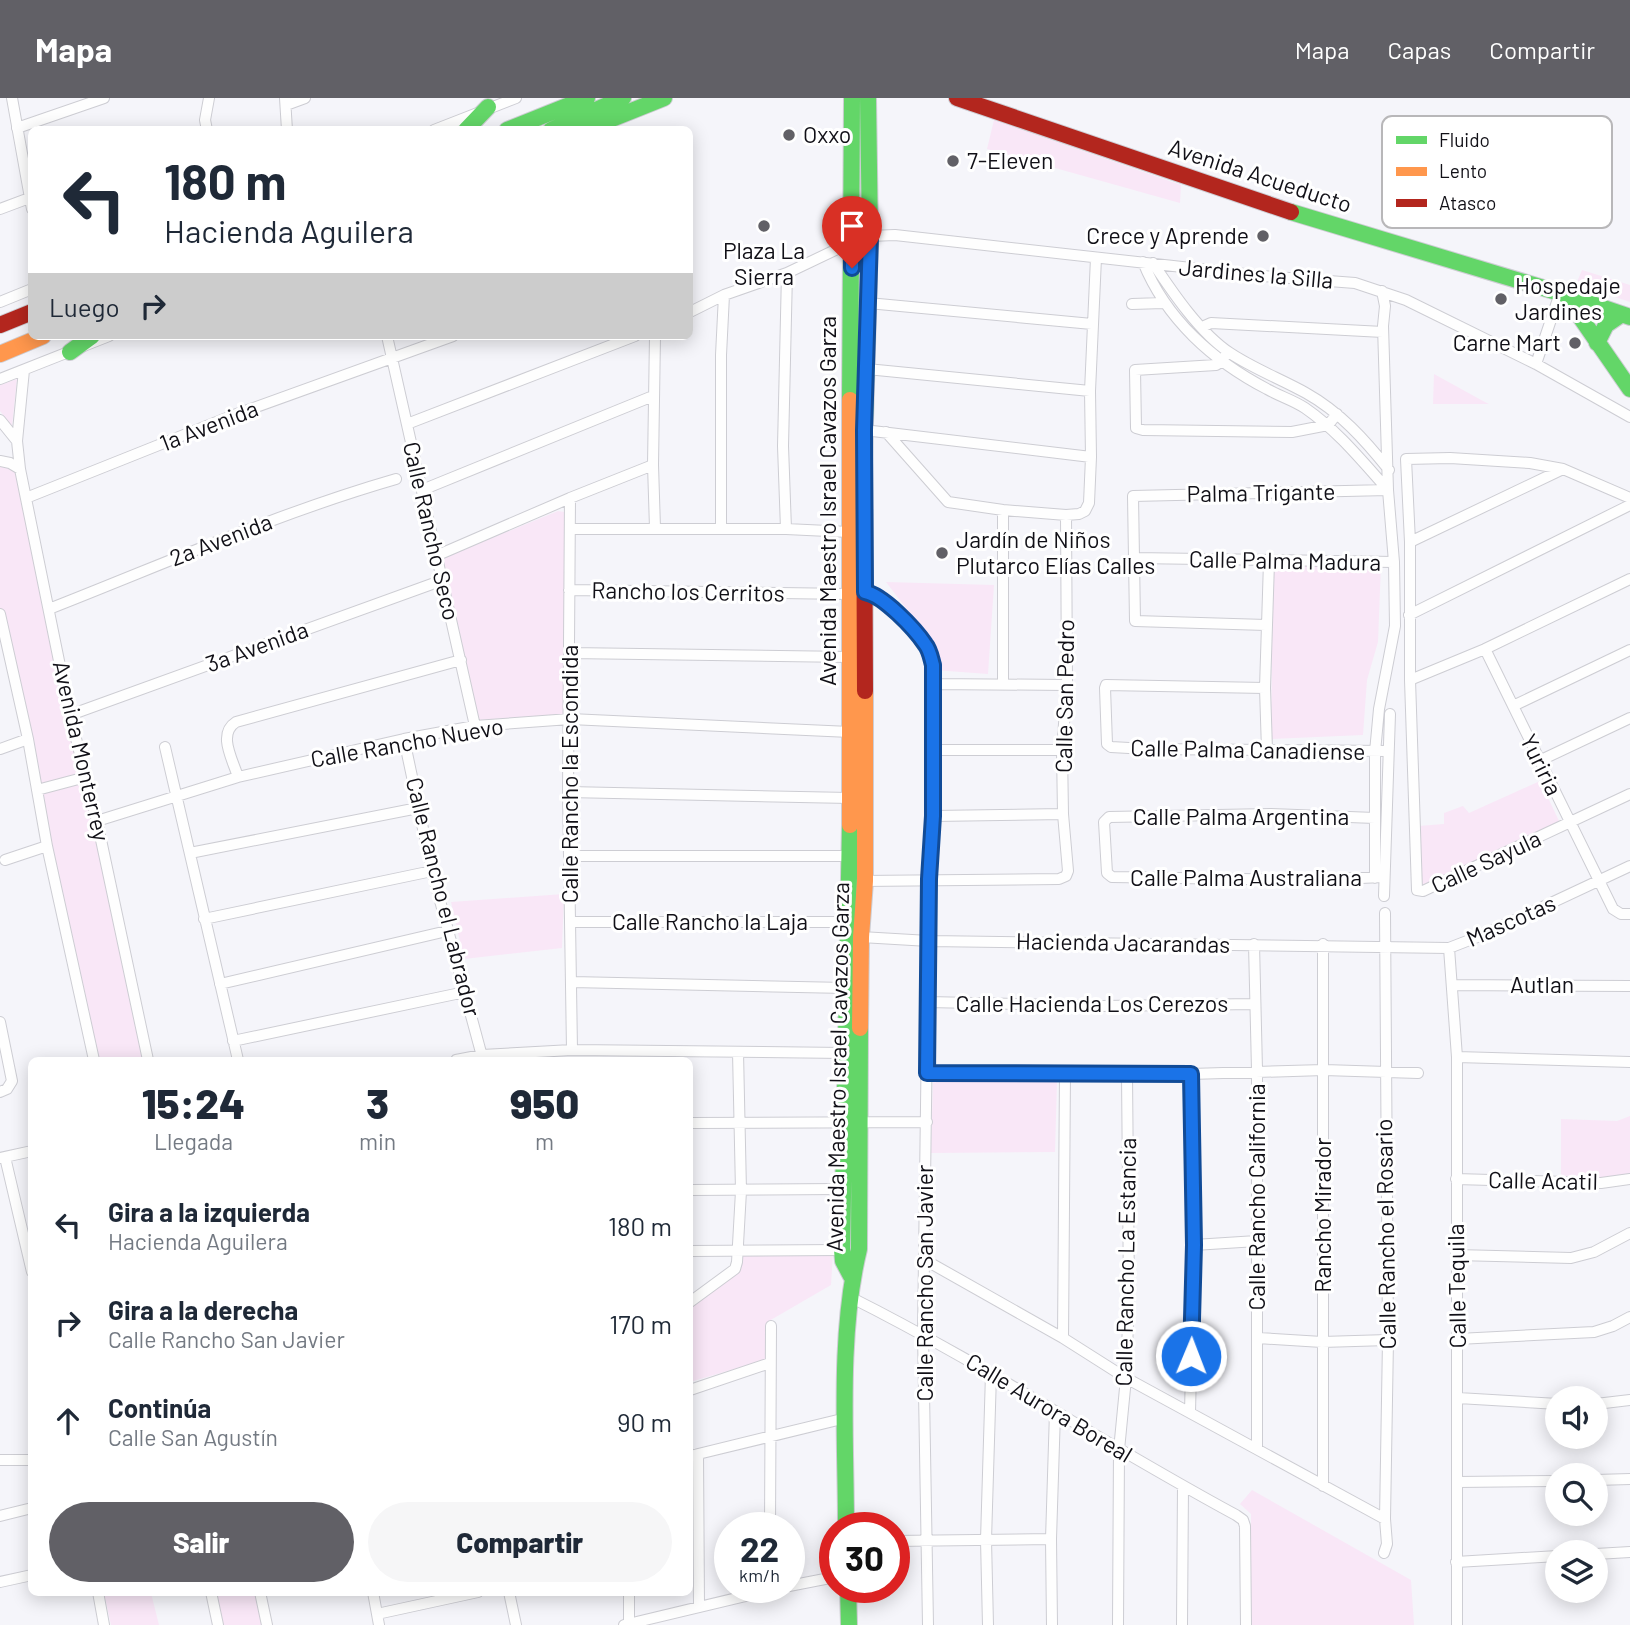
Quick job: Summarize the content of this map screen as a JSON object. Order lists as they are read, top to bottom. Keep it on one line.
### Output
{"streets":{"street":["Avenida Acueducto","Jardines la Silla","1a Avenida","Palma Trigante","Avenida Maestro Israel Cavazos Garza","Calle Rancho Seco","2a Avenida","Calle Palma Madura","Rancho los Cerritos","3a Avenida","Calle San Pedro","Calle Rancho Nuevo","Calle Palma Canadiense","Avenida Monterrey","Yuriria","Calle Rancho la Escondida","Calle Palma Argentina","Calle Sayula","Calle Palma Australiana","Calle Rancho el Labrador","Mascotas","Calle Rancho la Laja","Hacienda Jacarandas","Autlan","Calle Hacienda Los Cerezos","Calle Acatil","Calle Rancho California","Rancho Mirador","Calle Rancho el Rosario","Calle Rancho La Estancia","Calle Rancho San Javier","Calle Tequila","Calle Aurora Boreal"]},"crossings":[["Jardines la Silla","Avenida Maestro Israel Cavazos Garza"],["1a Avenida","Calle Rancho Seco"],["1a Avenida","Avenida Monterrey"],["Palma Trigante","Calle Palma Madura"],["Avenida Maestro Israel Cavazos Garza","Rancho los Cerritos"],["Avenida Maestro Israel Cavazos Garza","Calle Rancho Nuevo"],["Avenida Maestro Israel Cavazos Garza","Calle Rancho la Laja"],["Avenida Maestro Israel Cavazos Garza","Hacienda Jacarandas"],["Avenida Maestro Israel Cavazos Garza","Calle Rancho San Javier"],["Calle Rancho Seco","3a Avenida"],["Calle Rancho Seco","Calle Rancho Nuevo"],["2a Avenida","Avenida Monterrey"],["Rancho los Cerritos","Calle Rancho la Escondida"],["Rancho los Cerritos","Calle Rancho San Javier"],["3a Avenida","Avenida Monterrey"],["Calle San Pedro","Calle Rancho San Javier"],["Calle Rancho Nuevo","Avenida Monterrey"],["Calle Rancho Nuevo","Calle Rancho la Escondida"],["Calle Rancho Nuevo","Calle Rancho el Labrador"],["Yuriria","Calle Sayula"],["Yuriria","Mascotas"],["Calle Rancho la Escondida","Calle Rancho la Laja"],["Calle Palma Argentina","Calle Palma Australiana"],["Mascotas","Hacienda Jacarandas"],["Mascotas","Calle Rancho el Rosario"],["Mascotas","Calle Tequila"],["Hacienda Jacarandas","Calle Rancho California"],["Hacienda Jacarandas","Rancho Mirador"],["Hacienda Jacarandas","Calle Rancho el Rosario"],["Hacienda Jacarandas","Calle Rancho San Javier"],["Autlan","Calle Tequila"],["Calle Hacienda Los Cerezos","Calle Rancho California"],["Calle Hacienda Los Cerezos","Calle Rancho San Javier"],["Calle Acatil","Calle Tequila"],["Calle Rancho La Estancia","Calle Aurora Boreal"],["Calle Rancho San Javier","Calle Aurora Boreal"]],"places":["Oxxo","7-Eleven","Plaza La Sierra","Crece y Aprende","Hospedaje Jardines","Carne Mart","Jardín de Niños Plutarco Elías Calles"],"legend":["Fluido","Lento","Atasco"],"page":{"header":"Mapa","nav":["Mapa","Capas","Compartir"],"turn":["180 m","Hacienda Aguilera"],"then":"Luego","eta":["15:24","Llegada","3","min","950","m"],"list":[{"name":"Gira a la izquierda","note":"Hacienda Aguilera","value":"180 m"},{"name":"Gira a la derecha","note":"Calle Rancho San Javier","value":"170 m"},{"name":"Continúa","note":"Calle San Agustín","value":"90 m"}],"buttons":["Salir","Compartir"],"speed":"22 km/h","limit":"30"}}
